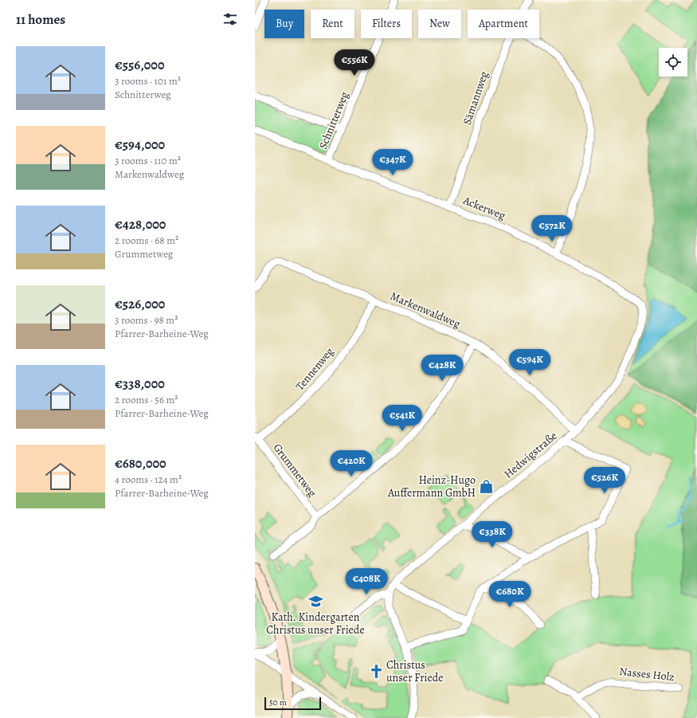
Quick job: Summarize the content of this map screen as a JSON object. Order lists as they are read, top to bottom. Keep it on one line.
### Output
{"streets":{"street":["Sämannweg","Schnitterweg","Ackerweg","Markenwaldweg","Tennenweg","Hedwigstraße","Grummetweg","Nasses Holz"]},"crossings":[["Sämannweg","Ackerweg"],["Schnitterweg","Ackerweg"],["Ackerweg","Hedwigstraße"],["Markenwaldweg","Tennenweg"],["Markenwaldweg","Hedwigstraße"],["Tennenweg","Grummetweg"]],"places":{"shop":["Heinz-Hugo Auffermann GmbH"],"school or university":["Kath. Kindergarten Christus unser Friede"],"church":["Christus unser Friede"]},"scale_bar":"50 m","page":{"heading":"11 homes","chip":["Buy","Rent","Filters","New","Apartment"],"list":[{"name":"€556,000","note":"3 rooms · 101 m² · Schnitterweg"},{"name":"€594,000","note":"3 rooms · 110 m² · Markenwaldweg"},{"name":"€428,000","note":"2 rooms · 68 m² · Grummetweg"},{"name":"€526,000","note":"3 rooms · 98 m² · Pfarrer-Barheine-Weg"},{"name":"€338,000","note":"2 rooms · 56 m² · Pfarrer-Barheine-Weg"},{"name":"€680,000","note":"4 rooms · 124 m² · Pfarrer-Barheine-Weg"}],"price":["€556K","€347K","€572K","€594K","€428K","€541K","€420K","€526K","€338K","€408K","€680K"],"scale":"50 m"}}
